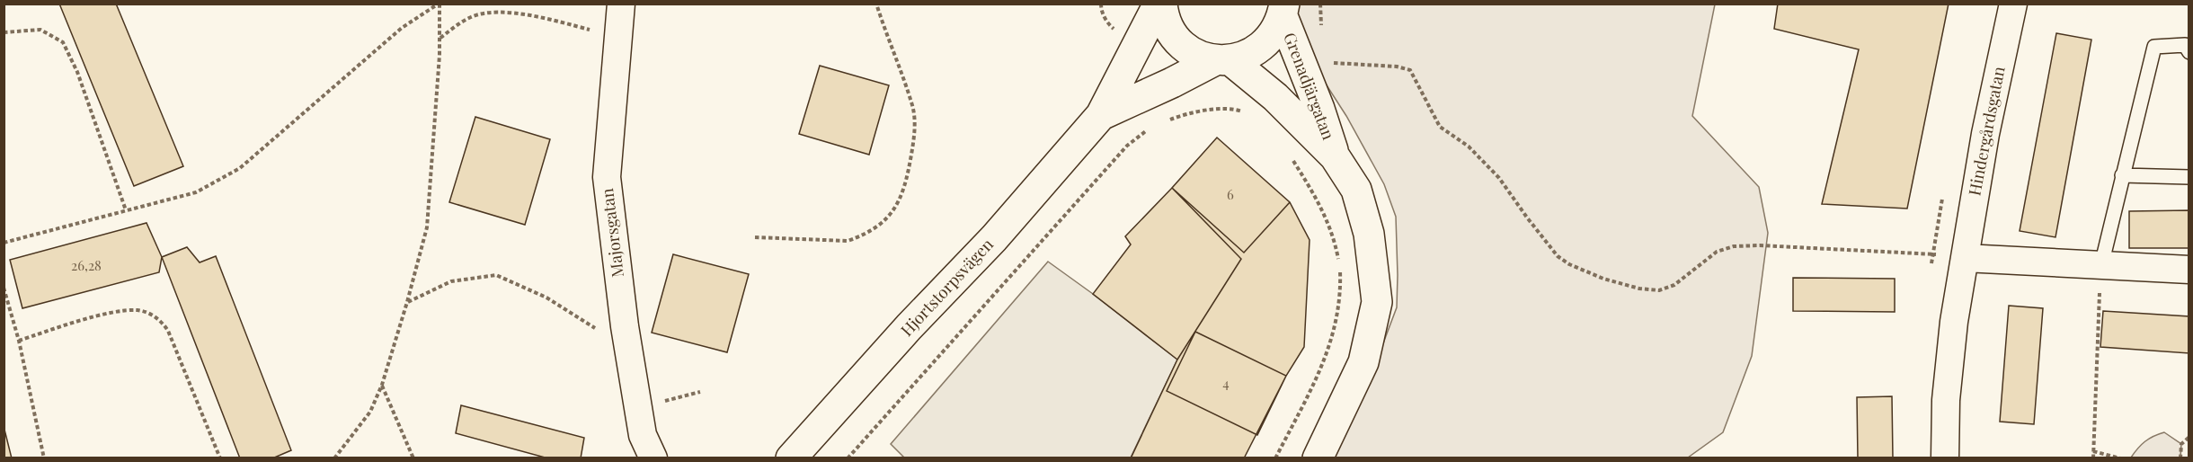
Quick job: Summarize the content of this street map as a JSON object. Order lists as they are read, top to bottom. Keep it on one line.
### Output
{"streets":{"street":["Grenadjärgatan","Hindergårdsgatan","Majorsgatan","Hjortstorpsvägen"]},"crossings":[["Grenadjärgatan","Hjortstorpsvägen"]],"house_numbers":["6","26,28","4"]}
